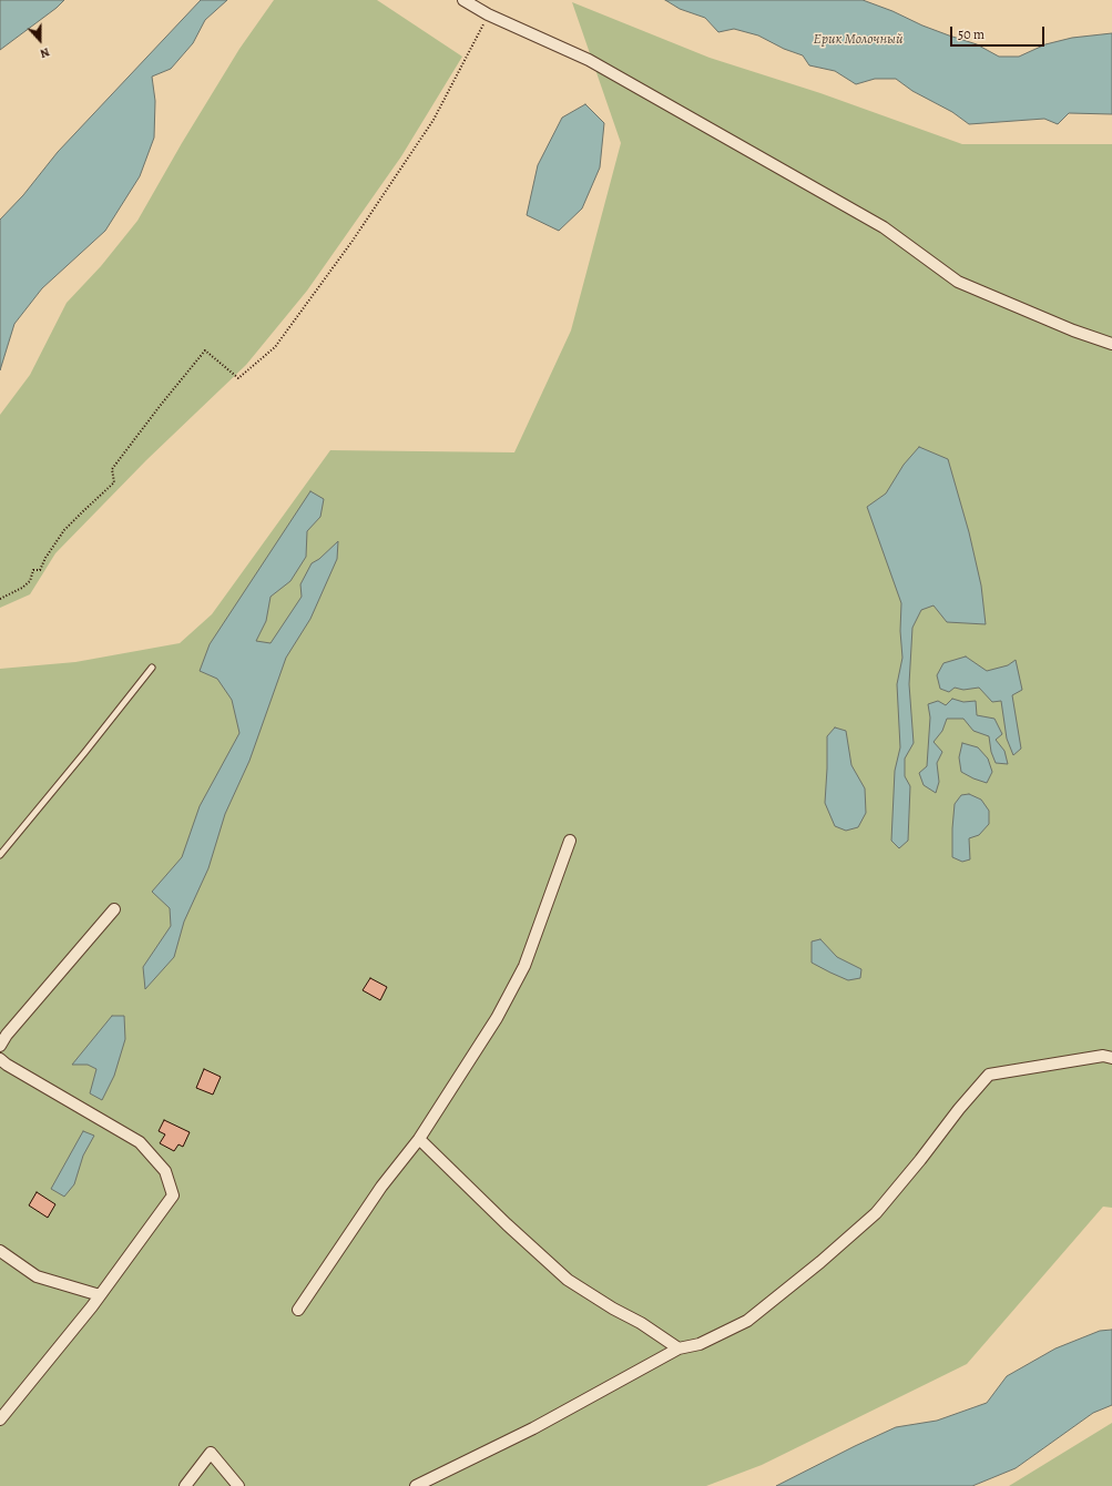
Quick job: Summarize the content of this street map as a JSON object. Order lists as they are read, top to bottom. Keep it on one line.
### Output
{"water":["Ерик Молочный"],"scale_bar":"50 m","north":"bottom"}
